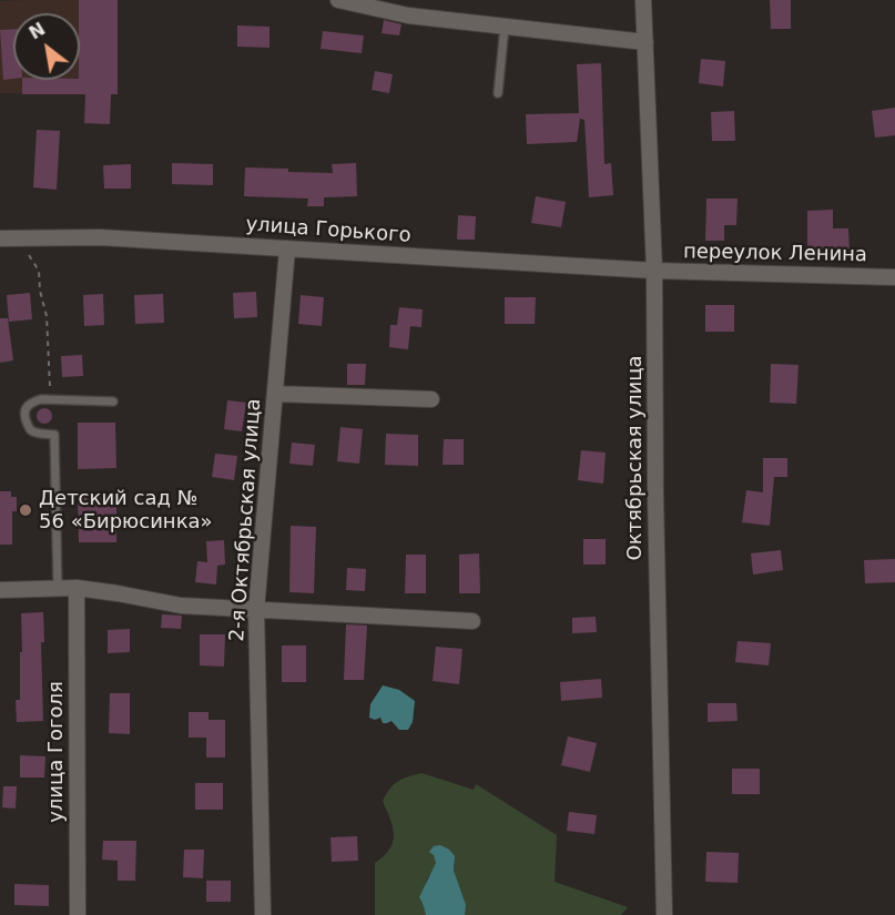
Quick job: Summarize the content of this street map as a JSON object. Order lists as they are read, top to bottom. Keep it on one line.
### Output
{"streets":{"street":["улица Горького","переулок Ленина","Октябрьская улица","2-я Октябрьская улица","улица Гоголя"]},"crossings":[["улица Горького","переулок Ленина"],["улица Горького","Октябрьская улица"],["улица Горького","2-я Октябрьская улица"],["переулок Ленина","Октябрьская улица"]],"places":["Детский сад № 56 «Бирюсинка»"],"north":"top left"}
